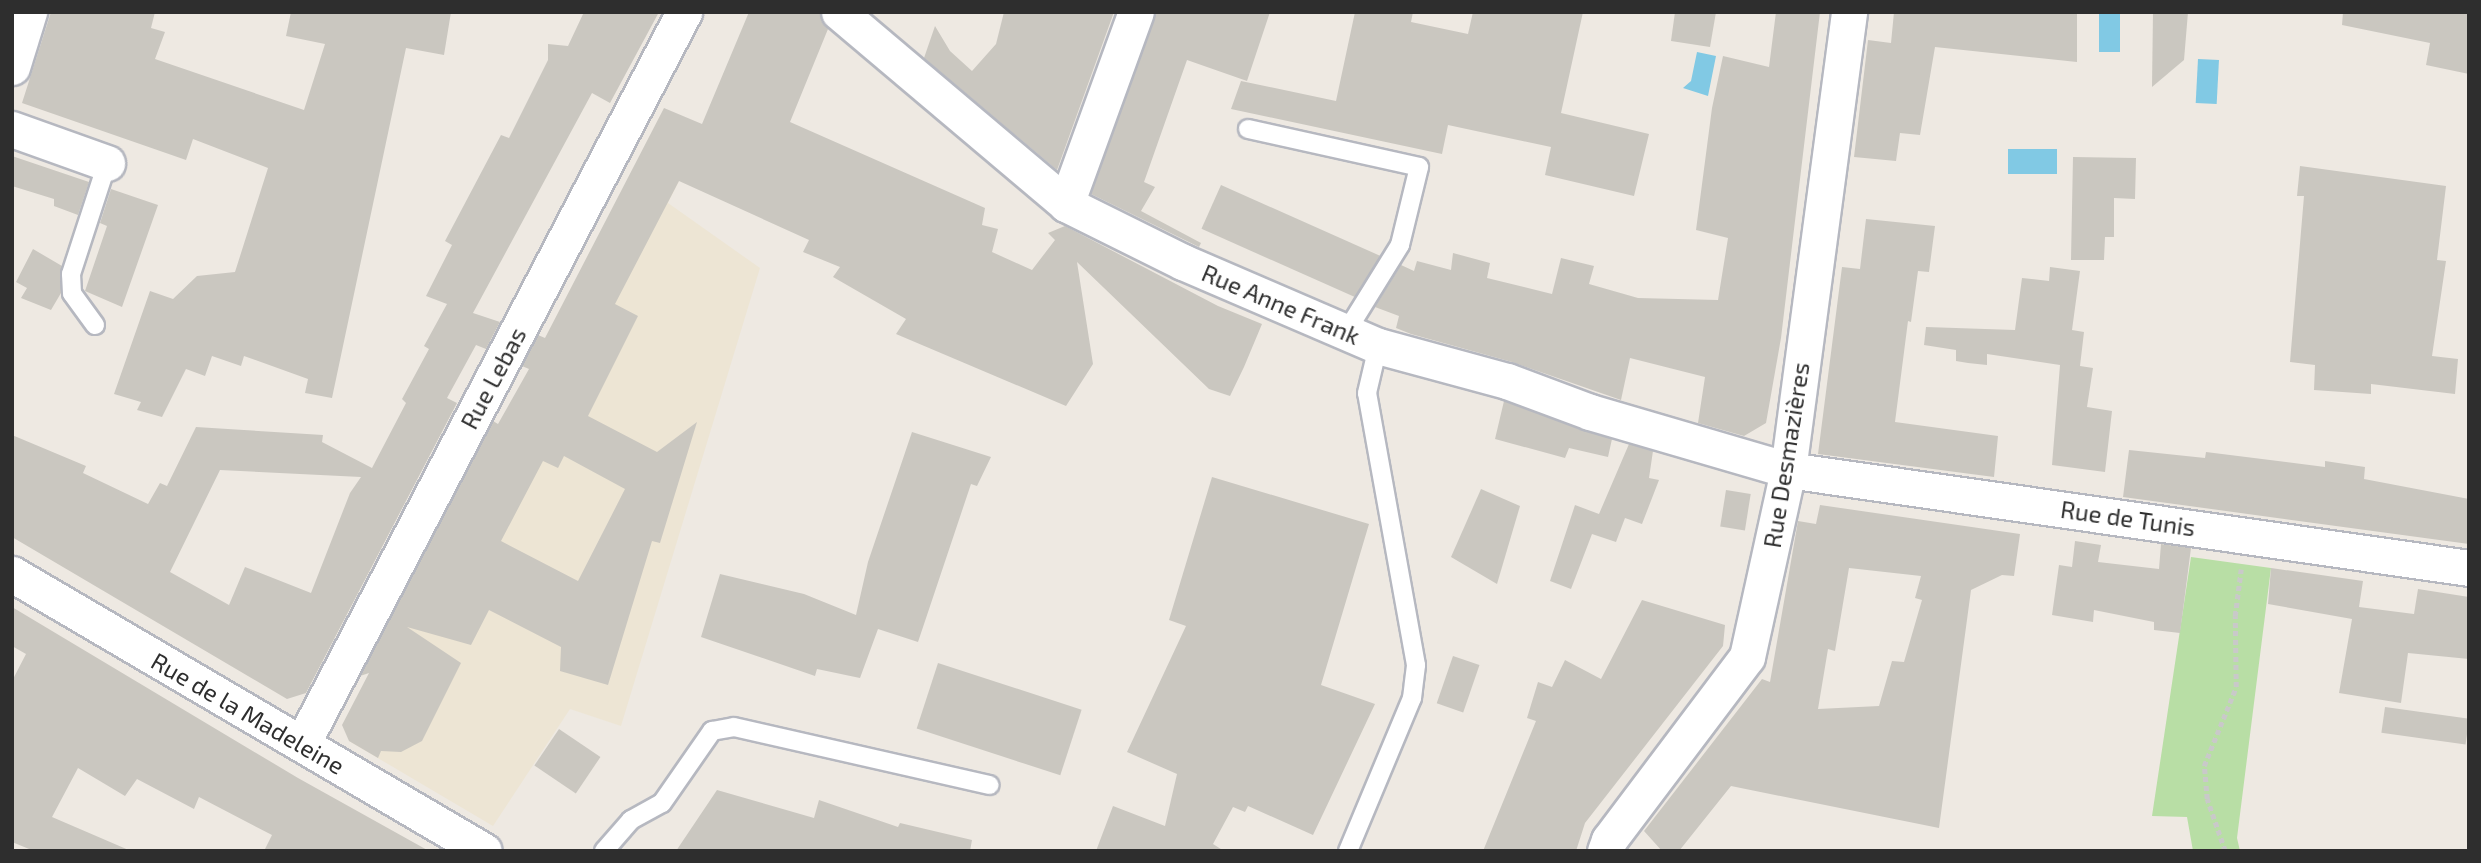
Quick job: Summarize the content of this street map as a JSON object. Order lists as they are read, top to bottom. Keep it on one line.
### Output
{"streets":{"street":["Rue Anne Frank","Rue Lebas","Rue Desmazières","Rue de Tunis","Rue de la Madeleine"]},"crossings":[["Rue Anne Frank","Rue Desmazières"],["Rue Anne Frank","Rue de Tunis"],["Rue Lebas","Rue de la Madeleine"],["Rue Desmazières","Rue de Tunis"]]}
